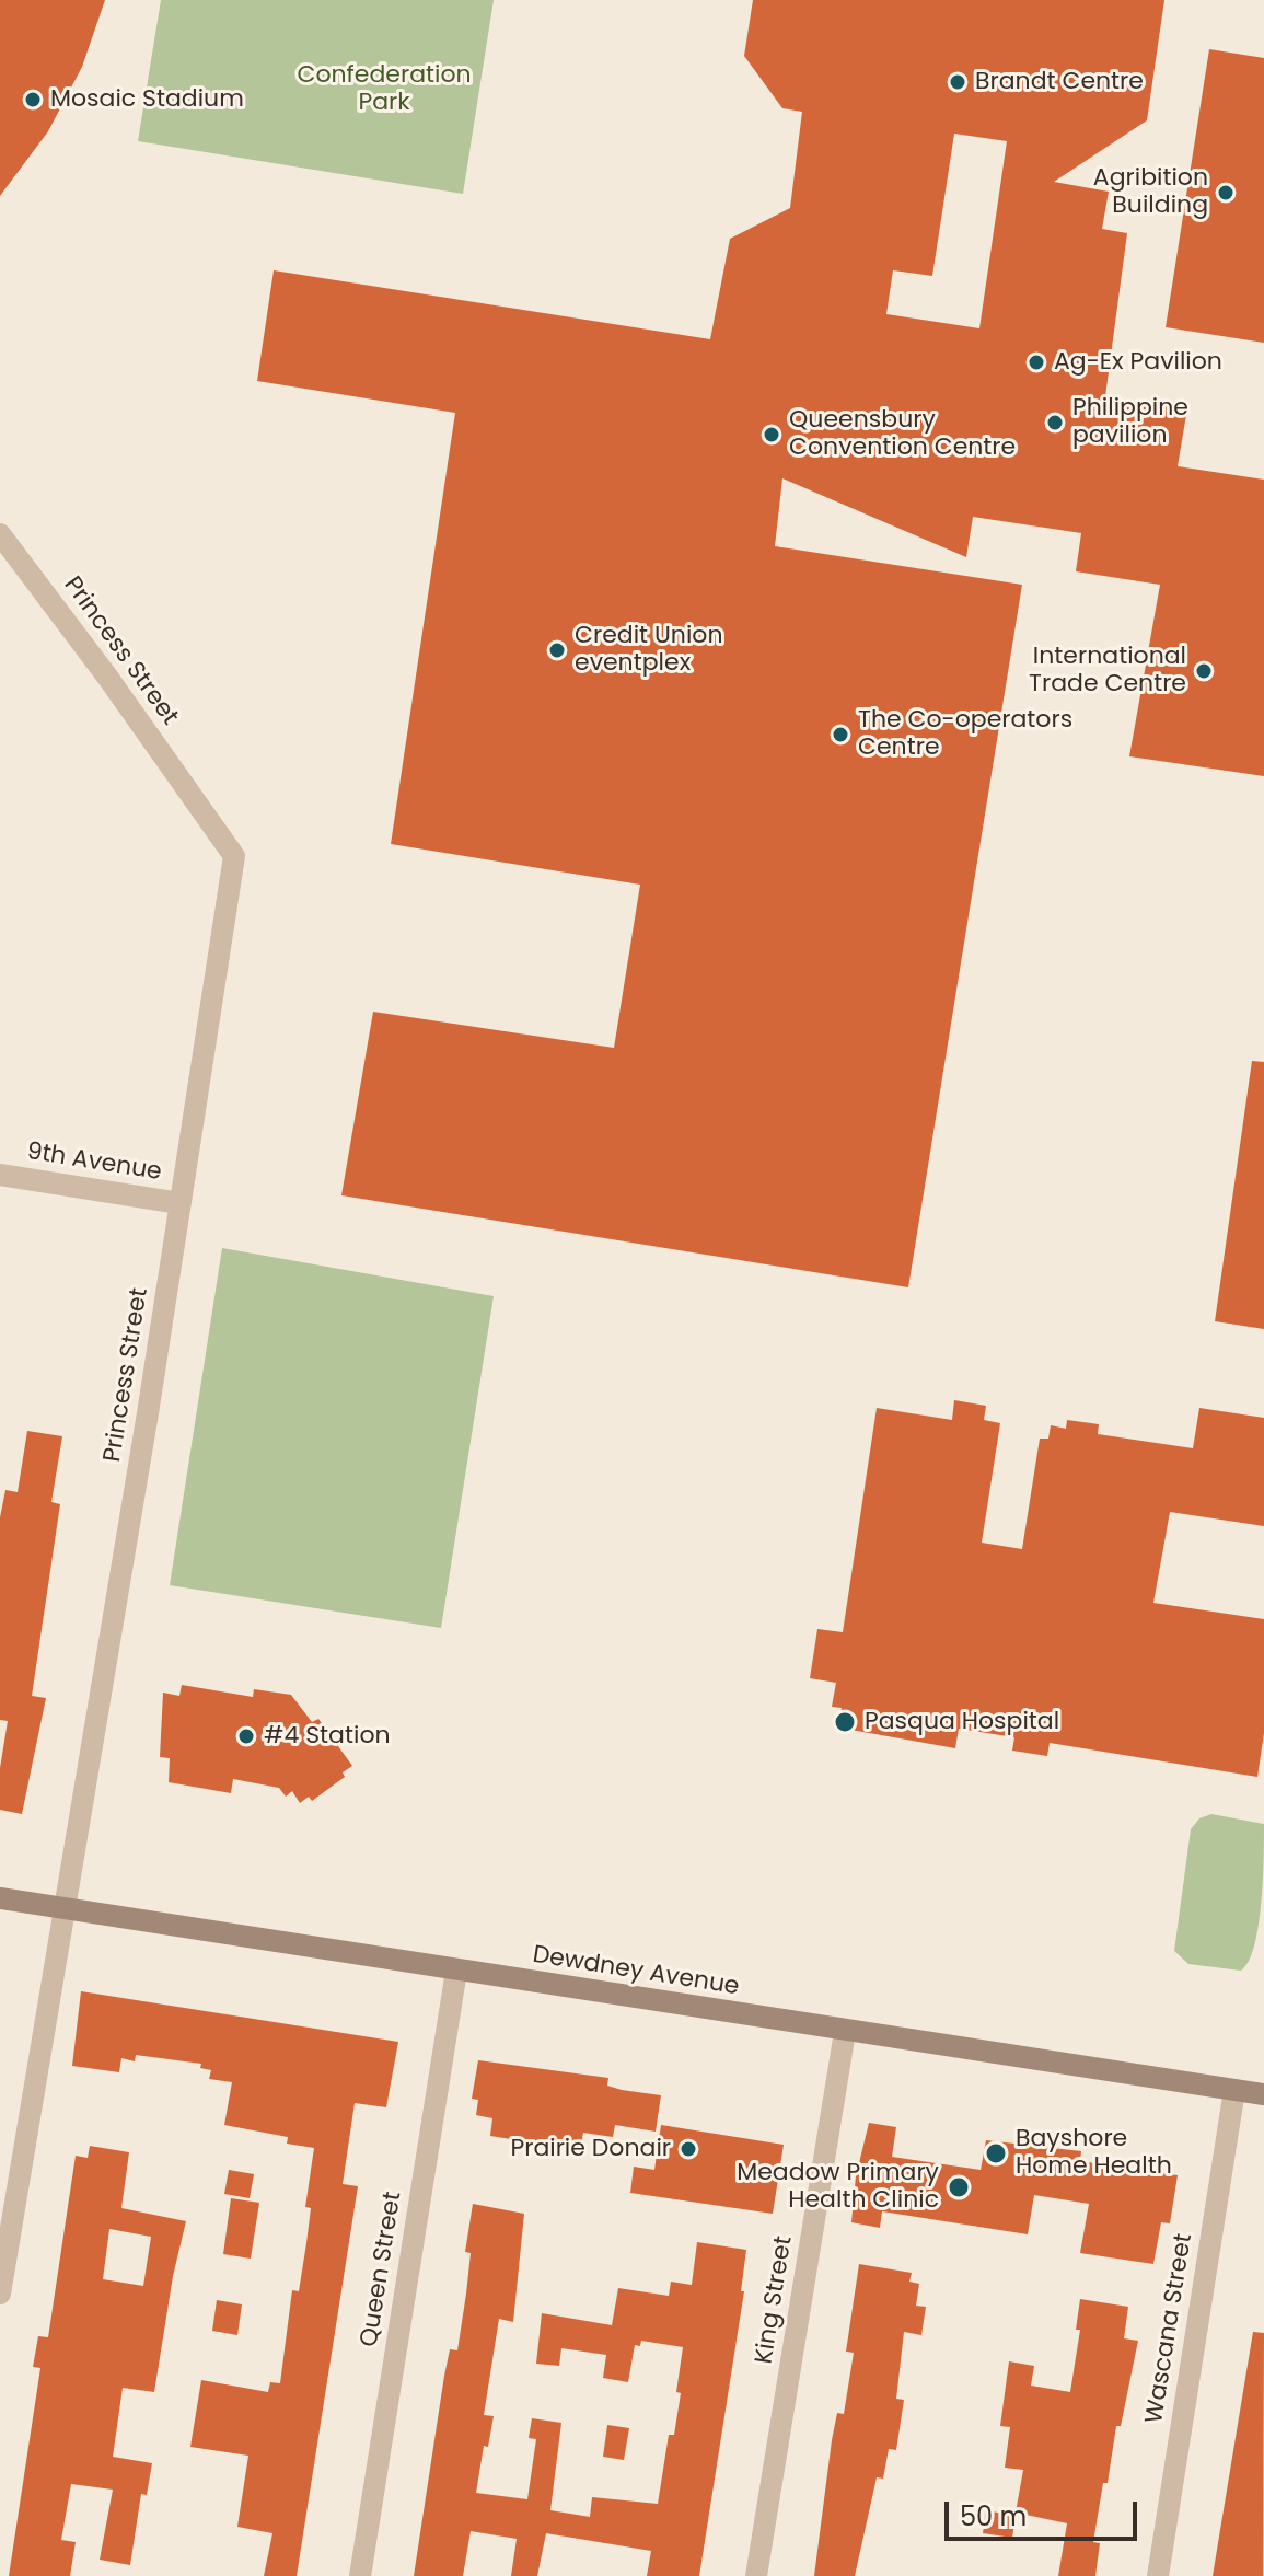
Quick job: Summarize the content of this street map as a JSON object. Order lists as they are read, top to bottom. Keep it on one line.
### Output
{"streets":{"main road":["Dewdney Avenue"],"street":["Princess Street","9th Avenue","Queen Street","King Street","Wascana Street"]},"crossings":[["Princess Street","9th Avenue"],["Princess Street","Dewdney Avenue"],["Dewdney Avenue","Queen Street"],["Dewdney Avenue","King Street"],["Dewdney Avenue","Wascana Street"]],"parks":["Confederation Park"],"places":["Brandt Centre","Mosaic Stadium","Agribition Building","Ag-Ex Pavilion","Philippine pavilion","Queensbury Convention Centre","Credit Union eventplex","International Trade Centre","The Co-operators Centre","Pasqua Hospital","#4 Station","Prairie Donair","Bayshore Home Health","Meadow Primary Health Clinic"],"scale_bar":"50 m"}
